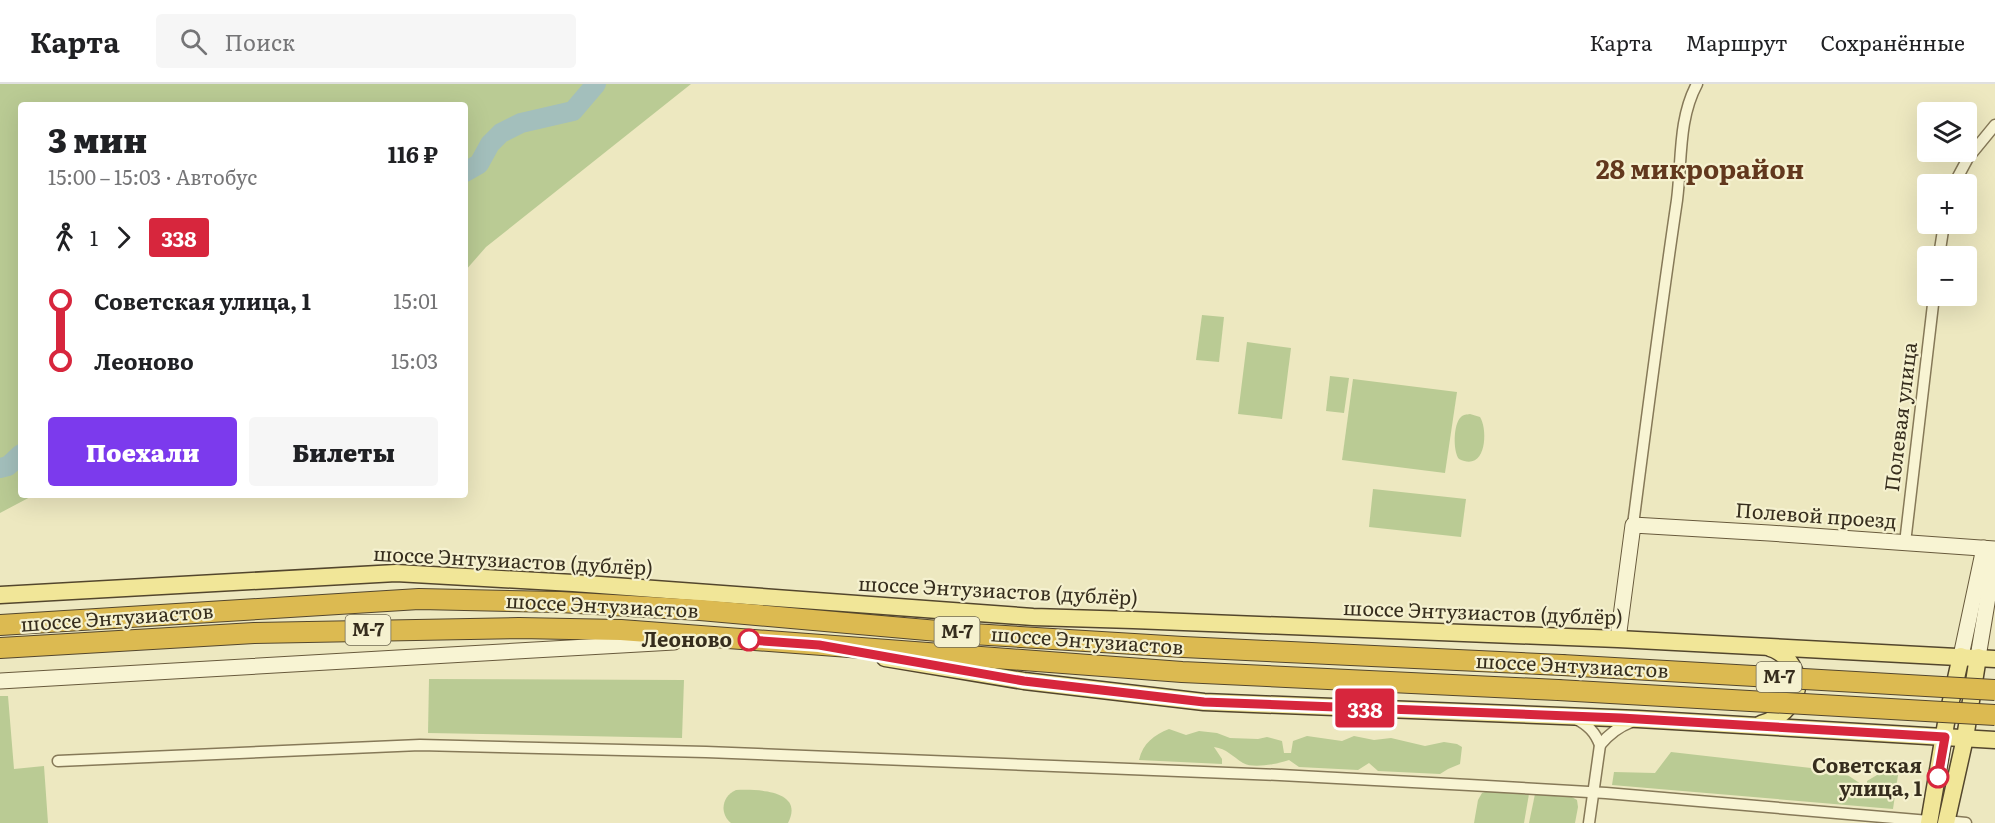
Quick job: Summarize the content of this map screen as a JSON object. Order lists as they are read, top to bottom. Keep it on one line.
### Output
{"streets":{"highway":["шоссе Энтузиастов","М-7"],"main road":["Полевой проезд","шоссе Энтузиастов (дублёр)"],"street":["Полевая улица"]},"crossings":[["Полевая улица","Полевой проезд"]],"districts":["28 микрорайон"],"places":["Леоново","Советская улица, 1"],"lines":["bus line 338"],"page":{"header":"Карта","search":"Поиск","nav":["Карта","Маршрут","Сохранённые"],"on_map":"338","map_buttons":["+","−"],"heading":["3 мин","15:00 – 15:03 · Автобус","116 ₽"],"legs":["1","338"],"list":[{"name":"Советская улица, 1","value":"15:01"},{"name":"Леоново","value":"15:03"}],"buttons":["Поехали","Билеты"]}}
